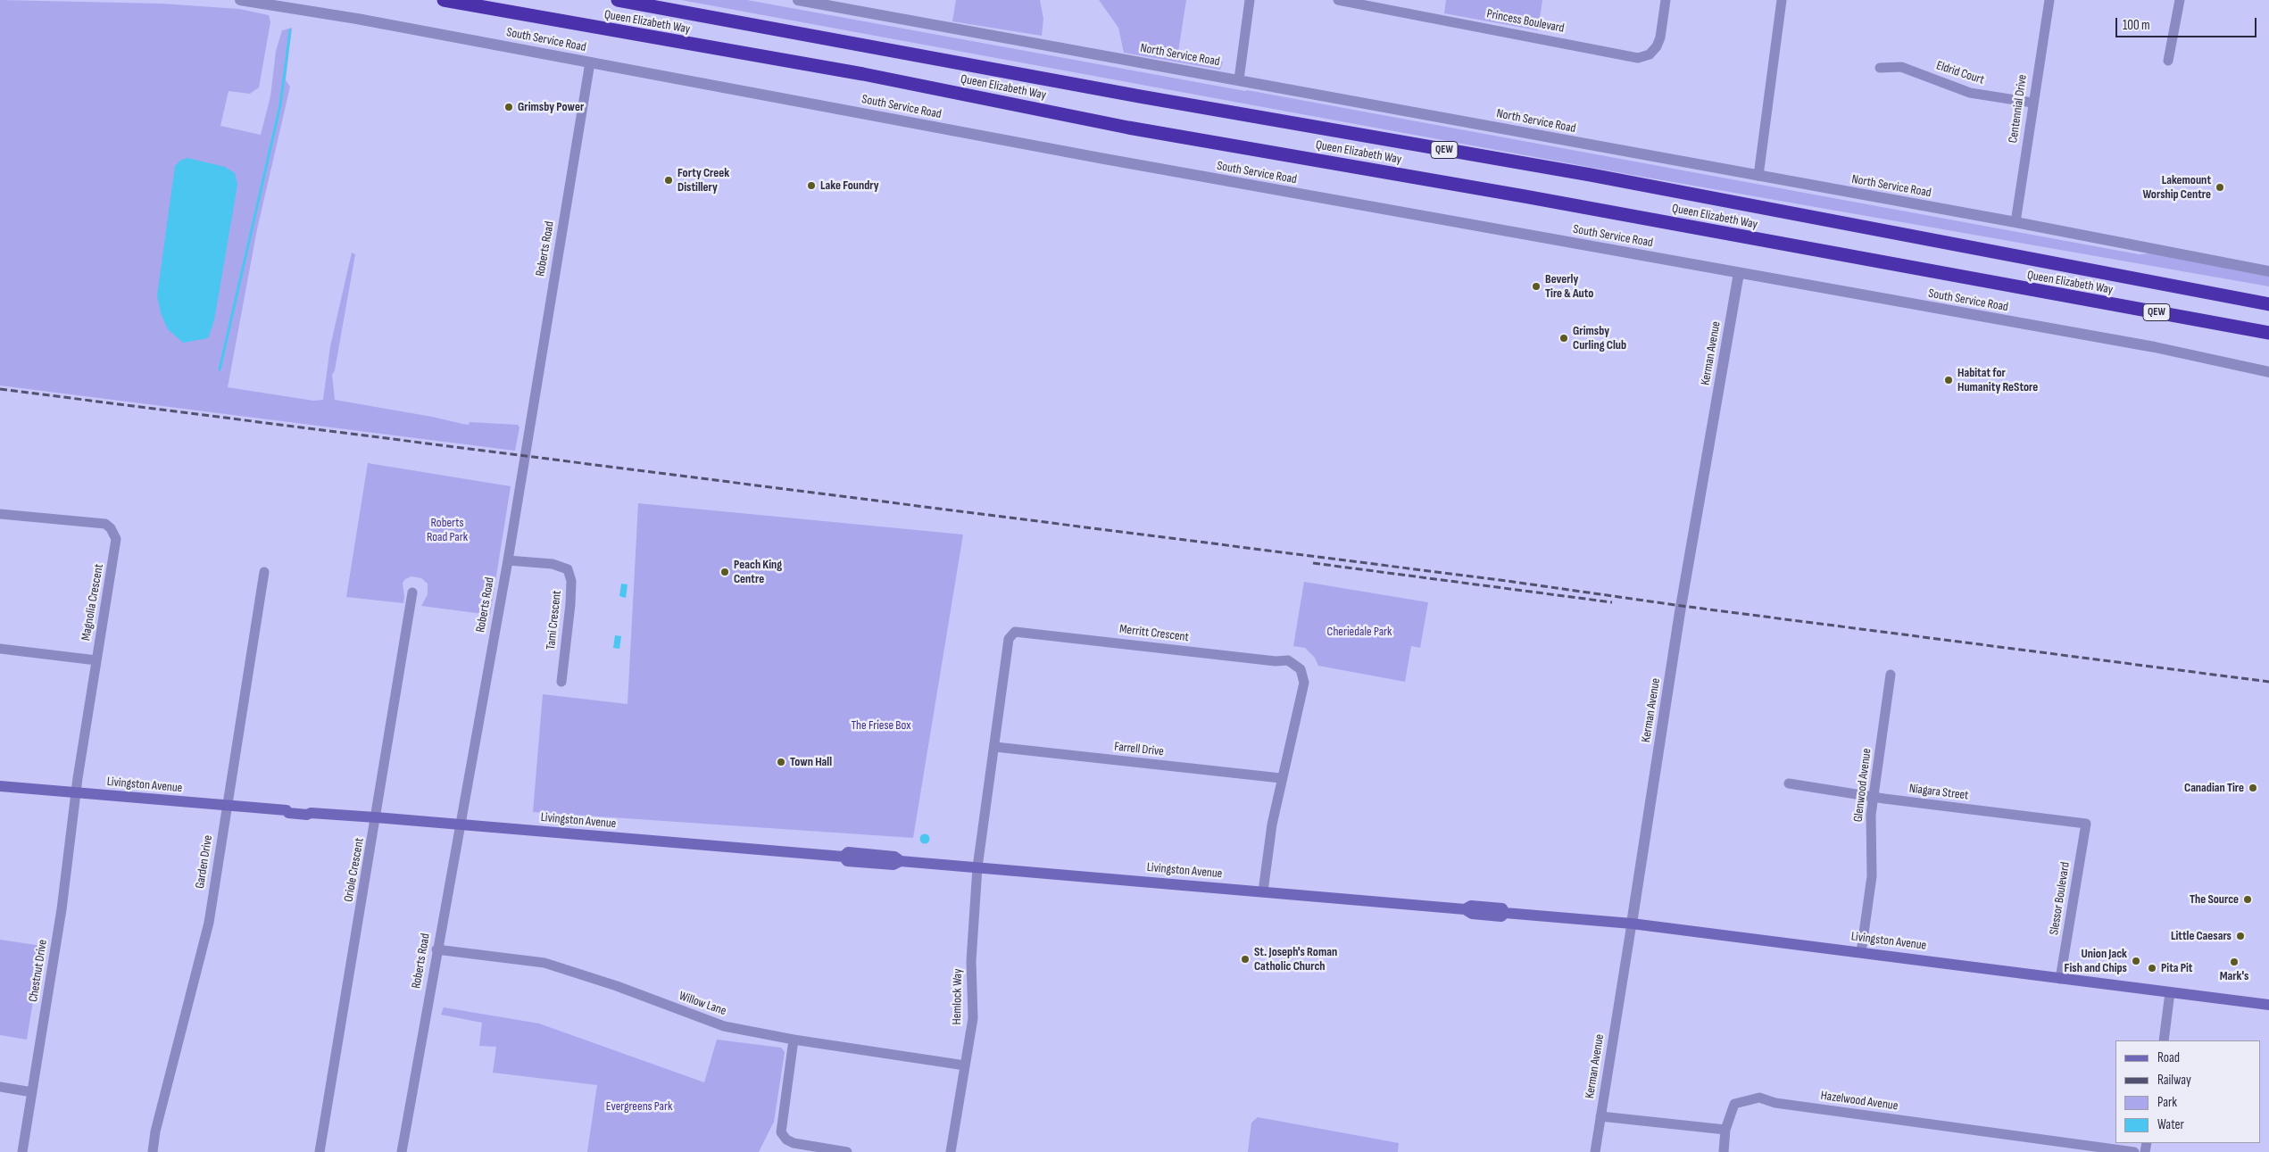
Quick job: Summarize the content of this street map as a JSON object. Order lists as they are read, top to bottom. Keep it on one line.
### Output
{"streets":{"highway":["Queen Elizabeth Way","QEW"],"main road":["Livingston Avenue"],"street":["Princess Boulevard","South Service Road","North Service Road","Eldrid Court","Centennial Drive","Roberts Road","Kerman Avenue","Magnolia Crescent","Tami Crescent","Merritt Crescent","Farrell Drive","Glenwood Avenue","Niagara Street","Garden Drive","Oriole Crescent","Slessor Boulevard","Chestnut Drive","Hemlock Way","Willow Lane","Hazelwood Avenue"]},"crossings":[["South Service Road","Roberts Road"],["South Service Road","Kerman Avenue"],["North Service Road","Centennial Drive"],["Eldrid Court","Centennial Drive"],["Roberts Road","Tami Crescent"],["Roberts Road","Livingston Avenue"],["Roberts Road","Willow Lane"],["Kerman Avenue","Livingston Avenue"],["Magnolia Crescent","Livingston Avenue"],["Magnolia Crescent","Chestnut Drive"],["Merritt Crescent","Farrell Drive"],["Merritt Crescent","Livingston Avenue"],["Merritt Crescent","Hemlock Way"],["Livingston Avenue","Glenwood Avenue"],["Livingston Avenue","Garden Drive"],["Livingston Avenue","Oriole Crescent"],["Livingston Avenue","Slessor Boulevard"],["Livingston Avenue","Chestnut Drive"],["Livingston Avenue","Hemlock Way"],["Glenwood Avenue","Niagara Street"],["Niagara Street","Slessor Boulevard"],["Hemlock Way","Willow Lane"]],"parks":["Roberts Road Park","Cheriedale Park","The Friese Box","Evergreens Park"],"places":["Grimsby Power","Forty Creek Distillery","Lake Foundry","Lakemount Worship Centre","Beverly Tire & Auto","Grimsby Curling Club","Habitat for Humanity ReStore","Peach King Centre","Town Hall","Canadian Tire","The Source","Little Caesars","St. Joseph's Roman Catholic Church","Union Jack Fish and Chips","Mark's","Pita Pit"],"legend":["Road","Railway","Park","Water"],"scale_bar":"100 m"}
